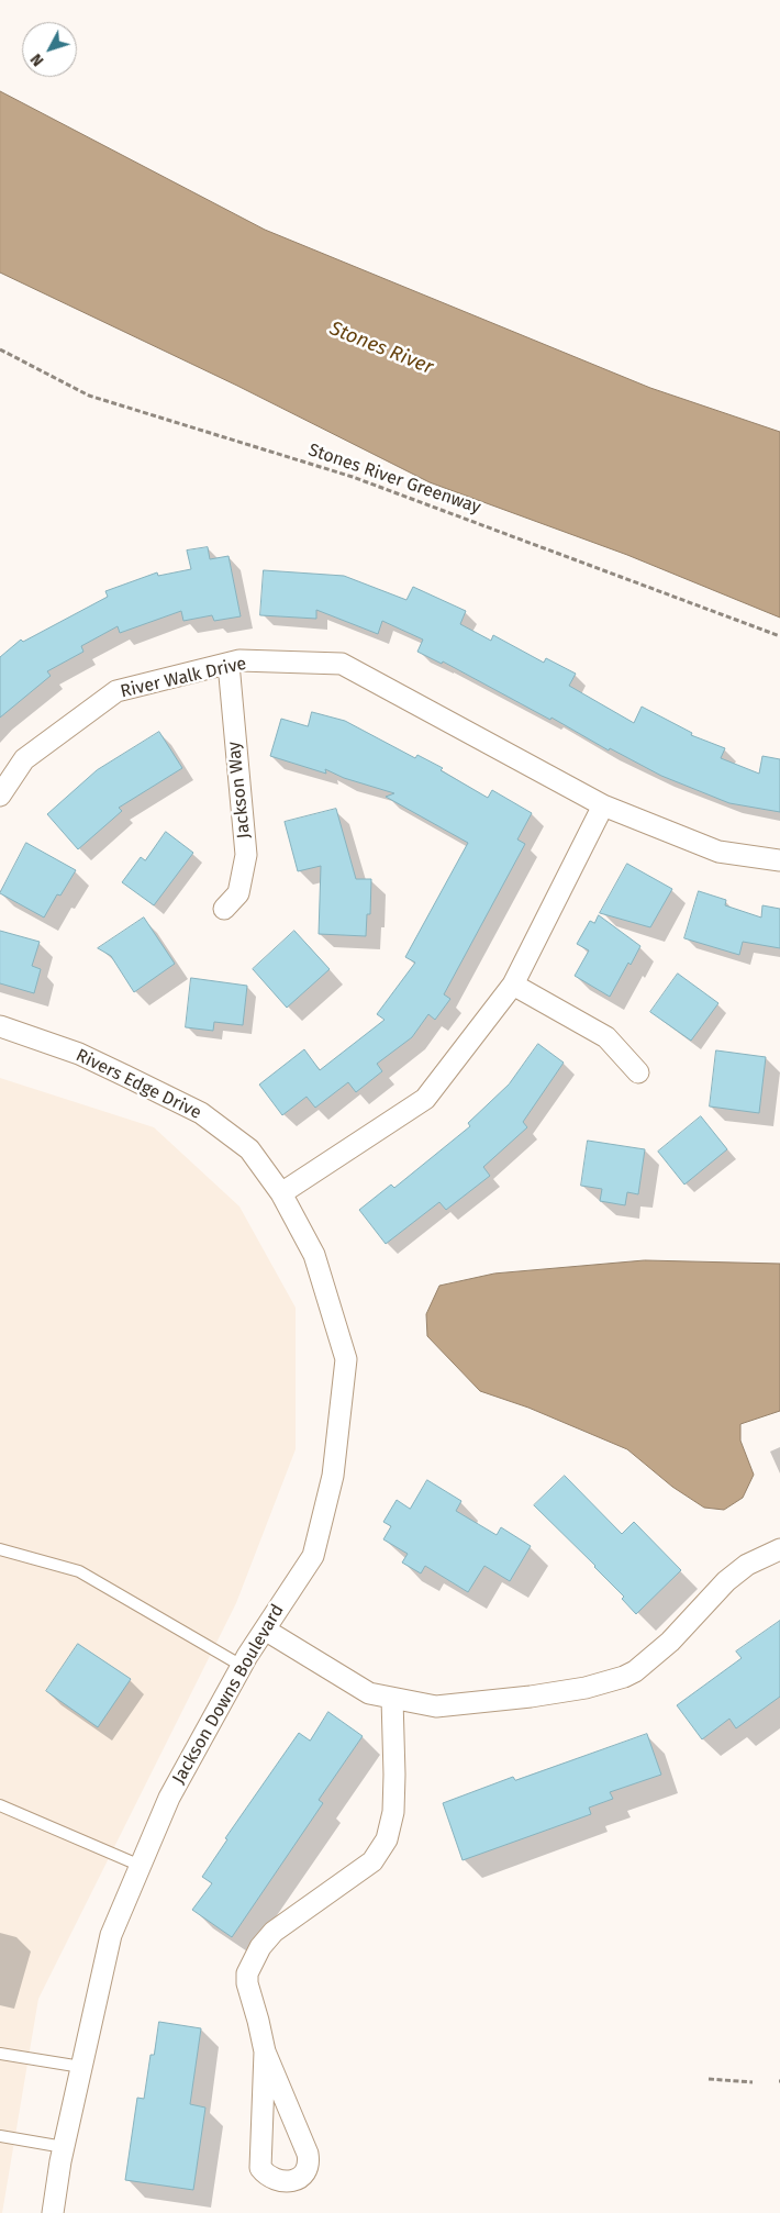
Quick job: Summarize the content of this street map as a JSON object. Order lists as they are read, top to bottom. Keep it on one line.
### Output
{"streets":{"street":["River Walk Drive","Jackson Way","Rivers Edge Drive","Jackson Downs Boulevard"],"path":["Stones River Greenway"]},"crossings":[["River Walk Drive","Jackson Way"],["Rivers Edge Drive","Jackson Downs Boulevard"]],"water":["Stones River"],"north":"bottom left"}
